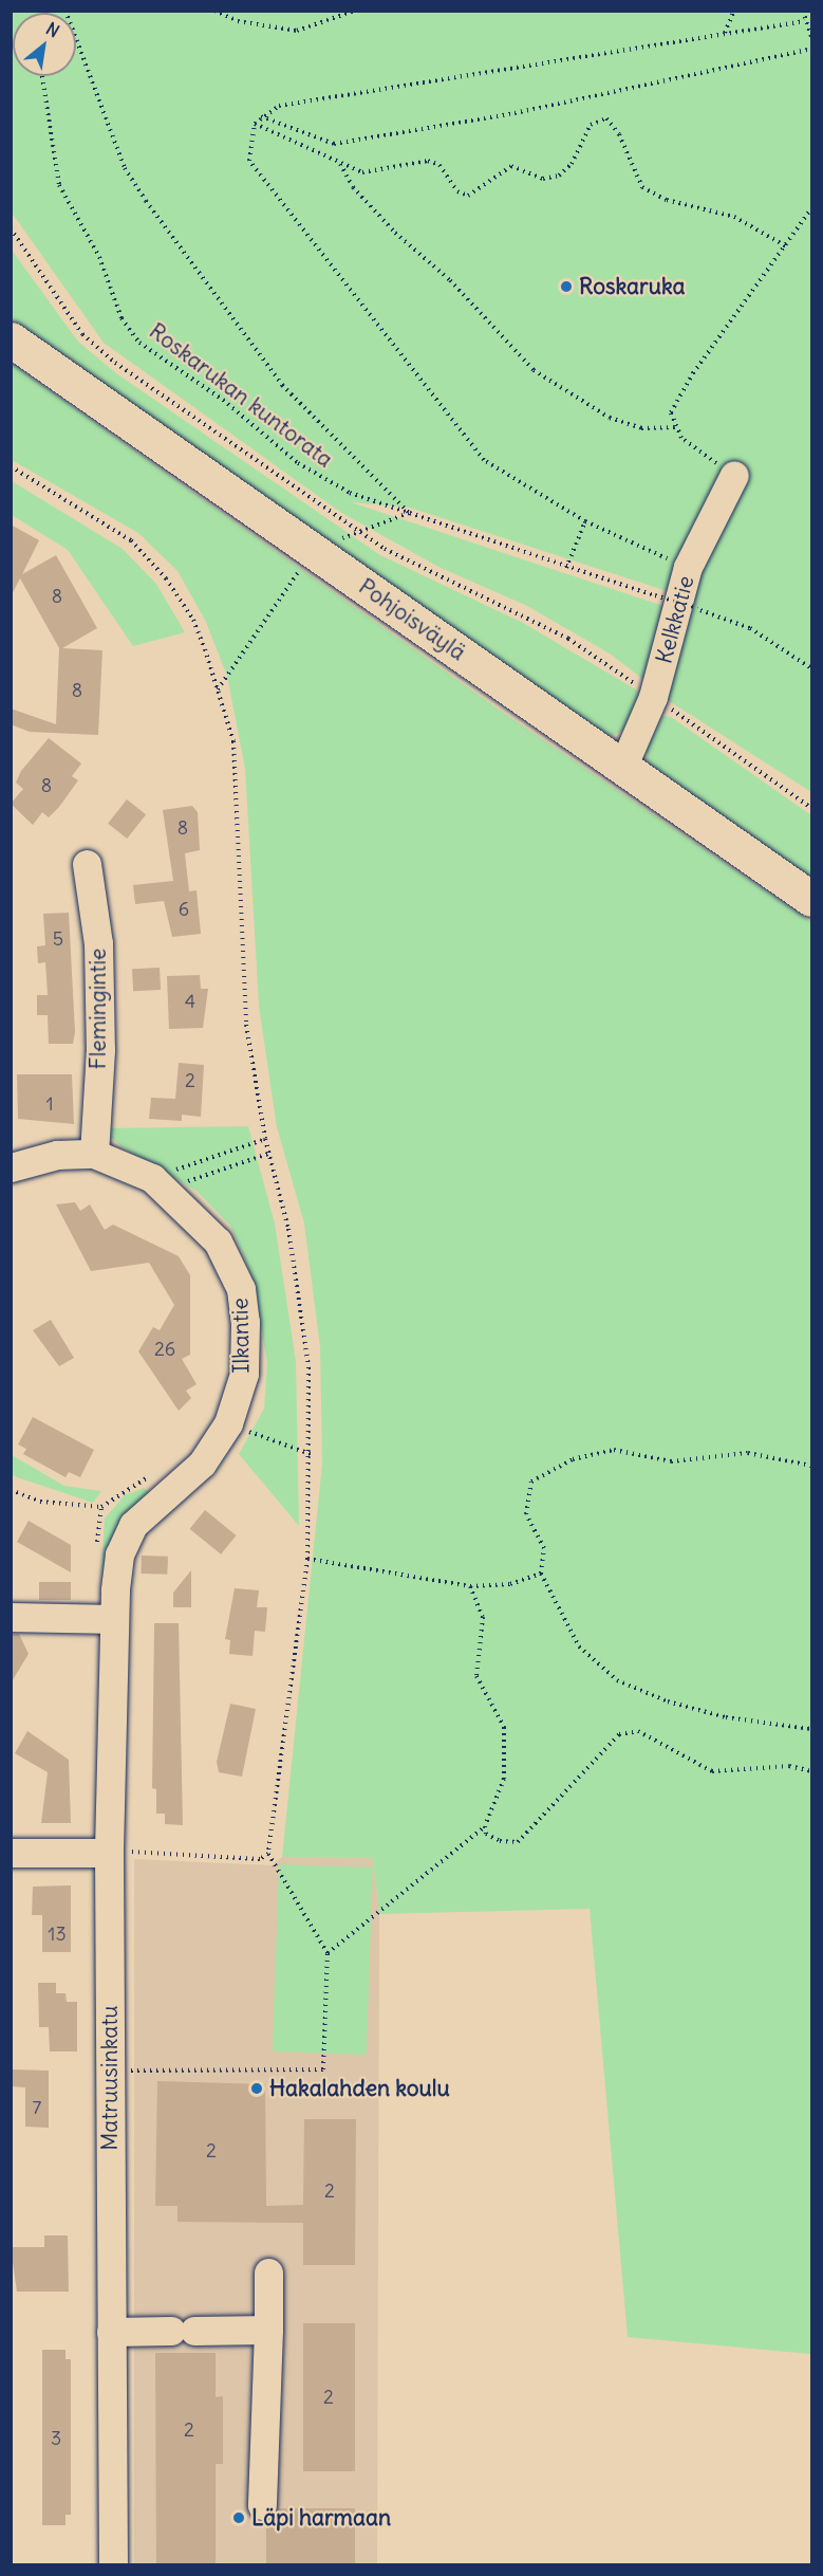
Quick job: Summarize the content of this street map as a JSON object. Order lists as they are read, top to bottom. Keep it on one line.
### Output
{"streets":{"main road":["Pohjoisväylä"],"street":["Kelkkatie","Flemingintie","Ilkantie","Matruusinkatu"],"path":["Roskarukan kuntorata"]},"crossings":[["Pohjoisväylä","Kelkkatie"],["Flemingintie","Ilkantie"],["Ilkantie","Matruusinkatu"]],"places":["Roskaruka","Hakalahden koulu","Läpi harmaan"],"house_numbers":["8","8","8","8","6","5","4","2","1","26","13","7","2","2","2","2","3"],"north":"top right"}
